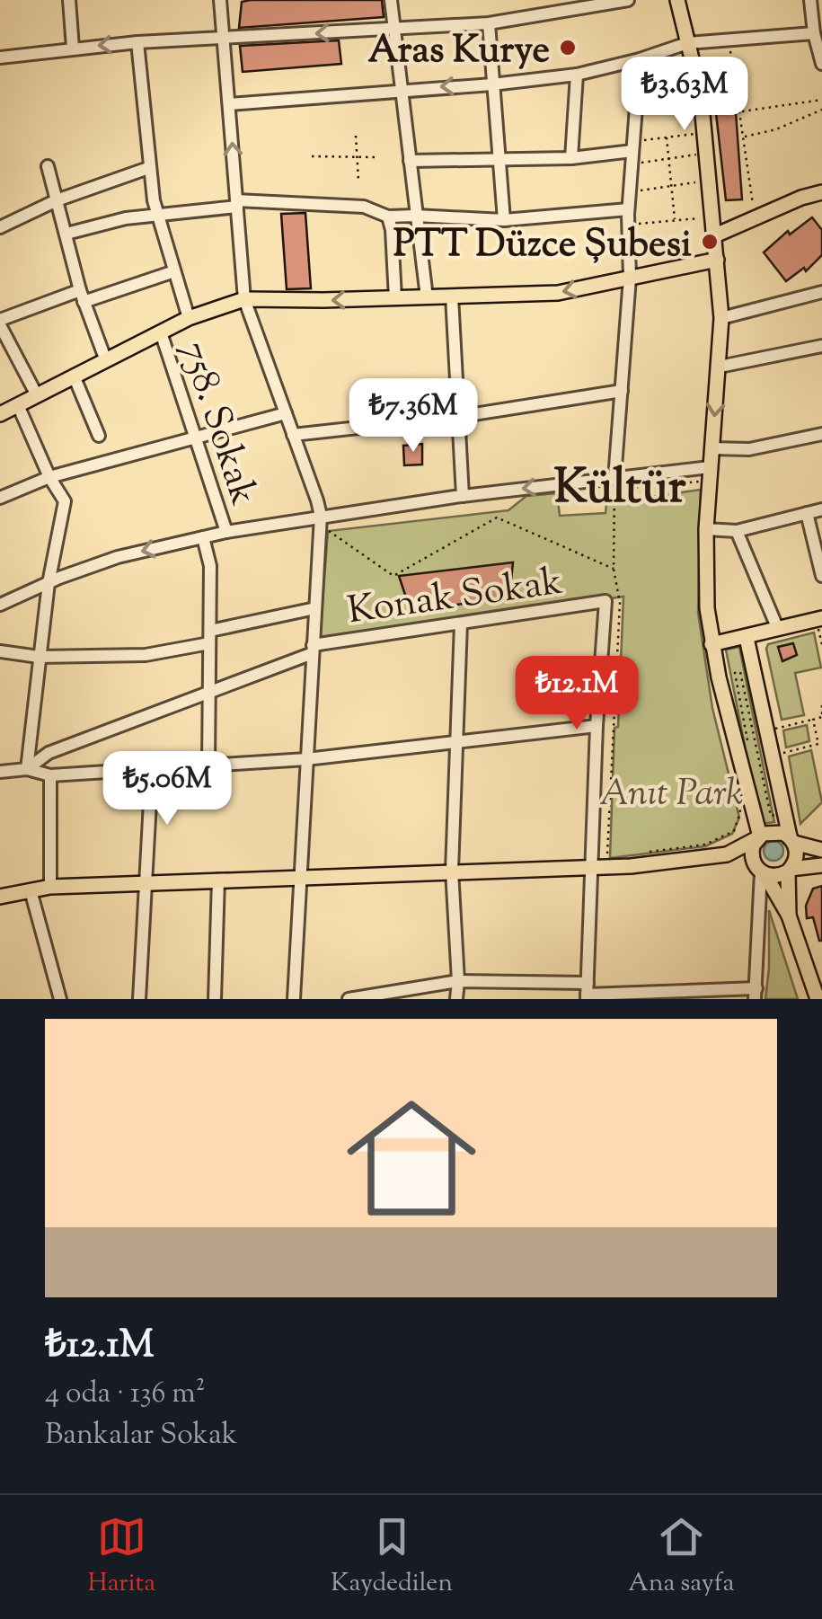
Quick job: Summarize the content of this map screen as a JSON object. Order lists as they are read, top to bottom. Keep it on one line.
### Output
{"streets":{"street":["758. Sokak","Konak Sokak"]},"districts":["Kültür"],"parks":["Anıt Park"],"places":["Aras Kurye","PTT Düzce Şubesi"],"page":{"price":["₺3.63M","₺7.36M","₺12.1M","₺5.06M"],"list":[{"name":"₺12.1M","note":"4 oda · 136 m² · Bankalar Sokak"}],"tabs":["Harita","Kaydedilen","Ana sayfa"]}}
